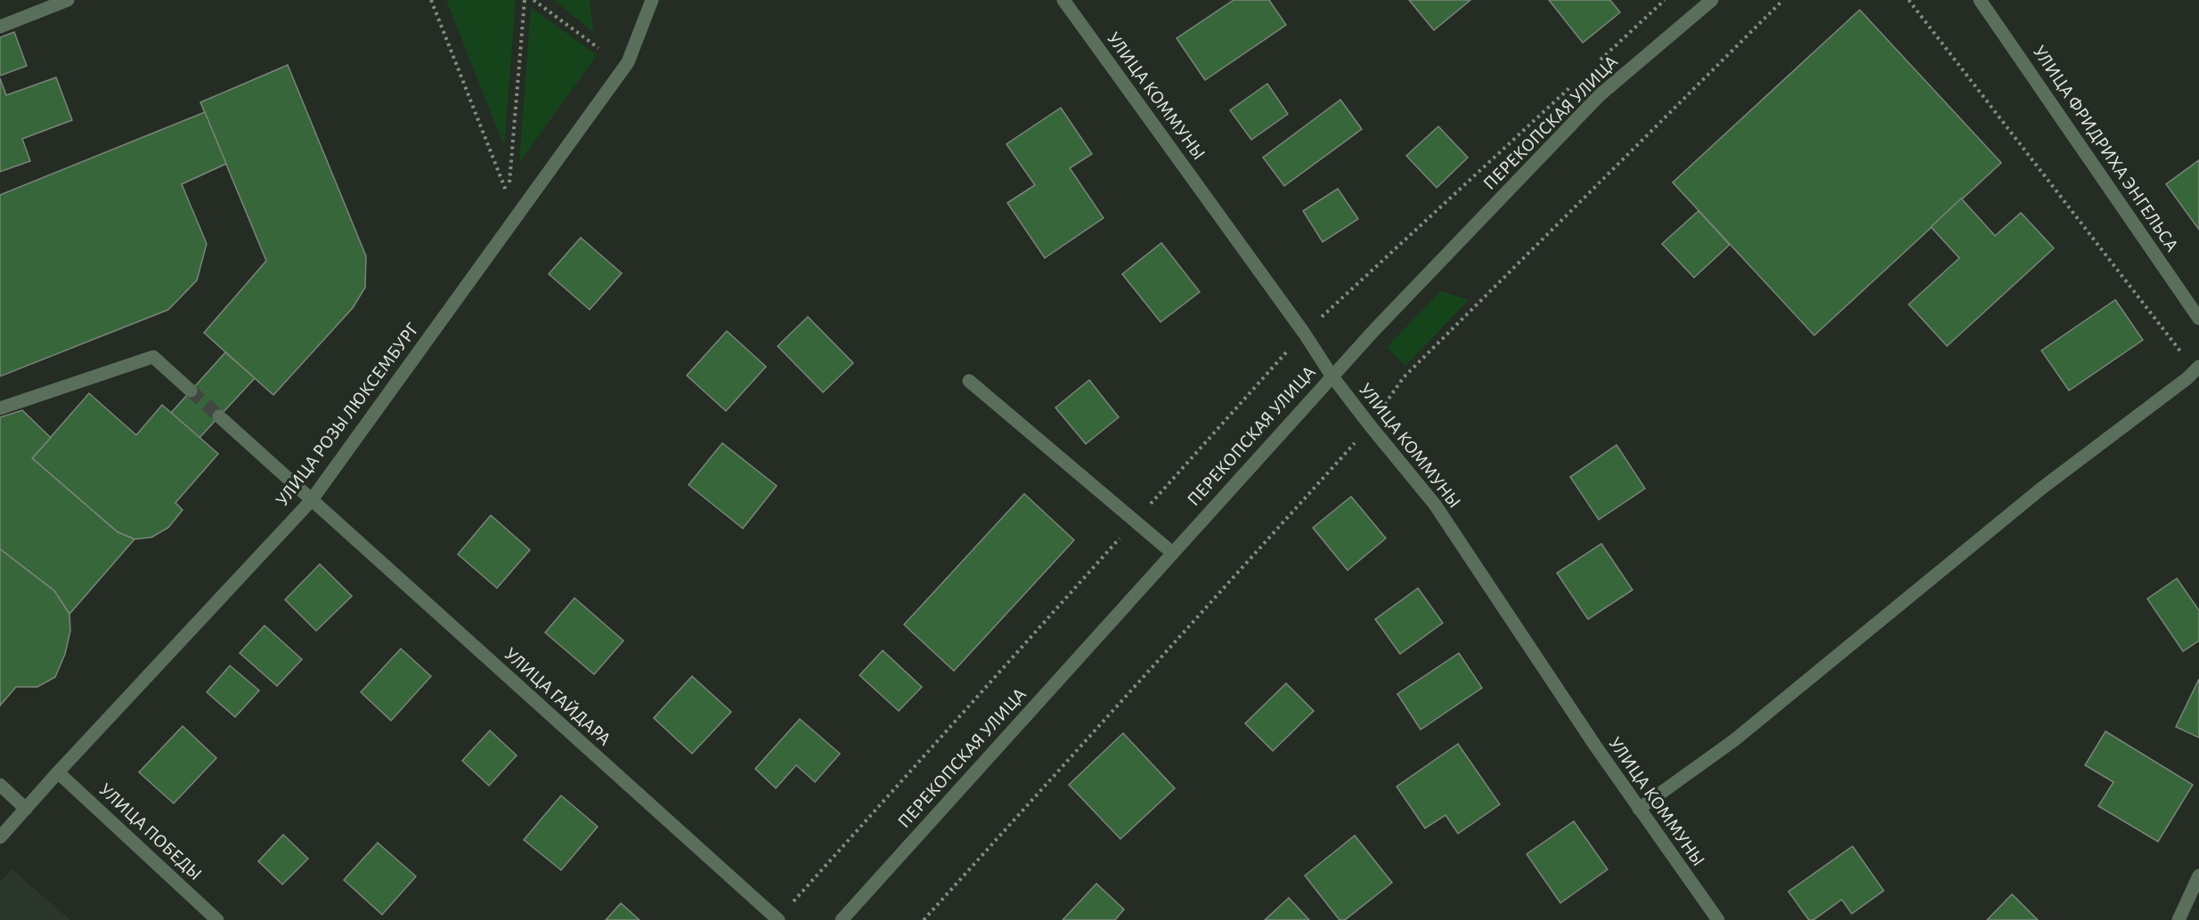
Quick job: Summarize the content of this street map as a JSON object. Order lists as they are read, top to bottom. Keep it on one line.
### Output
{"streets":{"street":["УЛИЦА КОММУНЫ","ПЕРЕКОПСКАЯ УЛИЦА","УЛИЦА ФРИДРИХА ЭНГЕЛЬСА","УЛИЦА РОЗЫ ЛЮКСЕМБУРГ","УЛИЦА ГАЙДАРА","УЛИЦА ПОБЕДЫ"]},"crossings":[["УЛИЦА КОММУНЫ","ПЕРЕКОПСКАЯ УЛИЦА"],["УЛИЦА РОЗЫ ЛЮКСЕМБУРГ","УЛИЦА ГАЙДАРА"],["УЛИЦА РОЗЫ ЛЮКСЕМБУРГ","УЛИЦА ПОБЕДЫ"]]}
